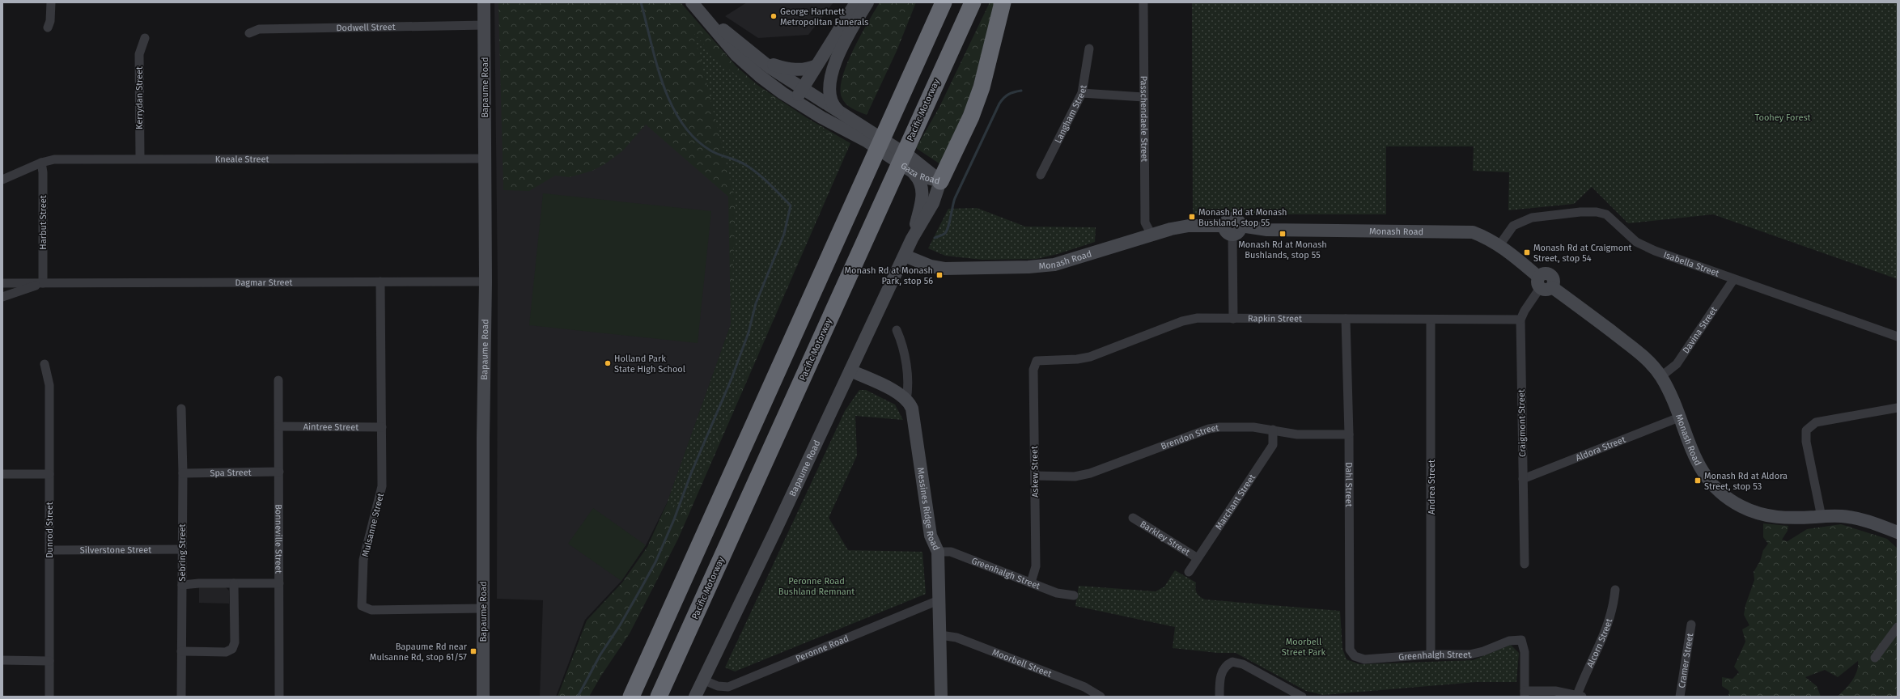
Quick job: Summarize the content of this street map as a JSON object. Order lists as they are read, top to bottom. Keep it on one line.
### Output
{"streets":{"highway":["Pacific Motorway"],"street":["Dodwell Street","Bapaume Road","Kerrydan Street","Langham Street","Passchendaele Street","Kneale Street","Gaza Road","Harbut Street","Monash Road","Isabella Street","Dagmar Street","Rapkin Street","Davina Street","Craigmont Street","Aintree Street","Brendon Street","Aldora Street","Askew Street","Spa Street","Dahl Street","Andrea Street","Marchant Street","Messines Ridge Road","Mulsanne Street","Dunrod Street","Bonneville Street","Barkley Street","Silverstone Street","Sebring Street","Greenhalgh Street","Alcorn Street","Peronne Road","Cramer Street","Moorbell Street"]},"crossings":[["Dodwell Street","Bapaume Road"],["Bapaume Road","Kneale Street"],["Bapaume Road","Gaza Road"],["Bapaume Road","Monash Road"],["Bapaume Road","Dagmar Street"],["Bapaume Road","Mulsanne Street"],["Bapaume Road","Peronne Road"],["Kerrydan Street","Kneale Street"],["Passchendaele Street","Monash Road"],["Kneale Street","Harbut Street"],["Harbut Street","Dagmar Street"],["Monash Road","Isabella Street"],["Monash Road","Davina Street"],["Monash Road","Craigmont Street"],["Monash Road","Aldora Street"],["Isabella Street","Davina Street"],["Dagmar Street","Mulsanne Street"],["Rapkin Street","Craigmont Street"],["Rapkin Street","Askew Street"],["Rapkin Street","Dahl Street"],["Rapkin Street","Andrea Street"],["Craigmont Street","Aldora Street"],["Aintree Street","Mulsanne Street"],["Aintree Street","Bonneville Street"],["Brendon Street","Askew Street"],["Brendon Street","Dahl Street"],["Brendon Street","Marchant Street"],["Askew Street","Greenhalgh Street"],["Spa Street","Bonneville Street"],["Spa Street","Sebring Street"],["Dahl Street","Greenhalgh Street"],["Andrea Street","Greenhalgh Street"],["Marchant Street","Barkley Street"],["Messines Ridge Road","Greenhalgh Street"],["Messines Ridge Road","Peronne Road"],["Messines Ridge Road","Moorbell Street"],["Dunrod Street","Silverstone Street"],["Silverstone Street","Sebring Street"]],"parks":["Toohey Forest","Peronne Road Bushland Remnant","Moorbell Street Park"],"places":{"other":["George Hartnett Metropolitan Funerals","Holland Park State High School"],"transit":["Monash Rd at Monash Bushland, stop 55","Monash Rd at Monash Bushlands, stop 55","Monash Rd at Craigmont Street, stop 54","Monash Rd at Monash Park, stop 56","Monash Rd at Aldora Street, stop 53","Bapaume Rd near Mulsanne Rd, stop 61/57"]}}
